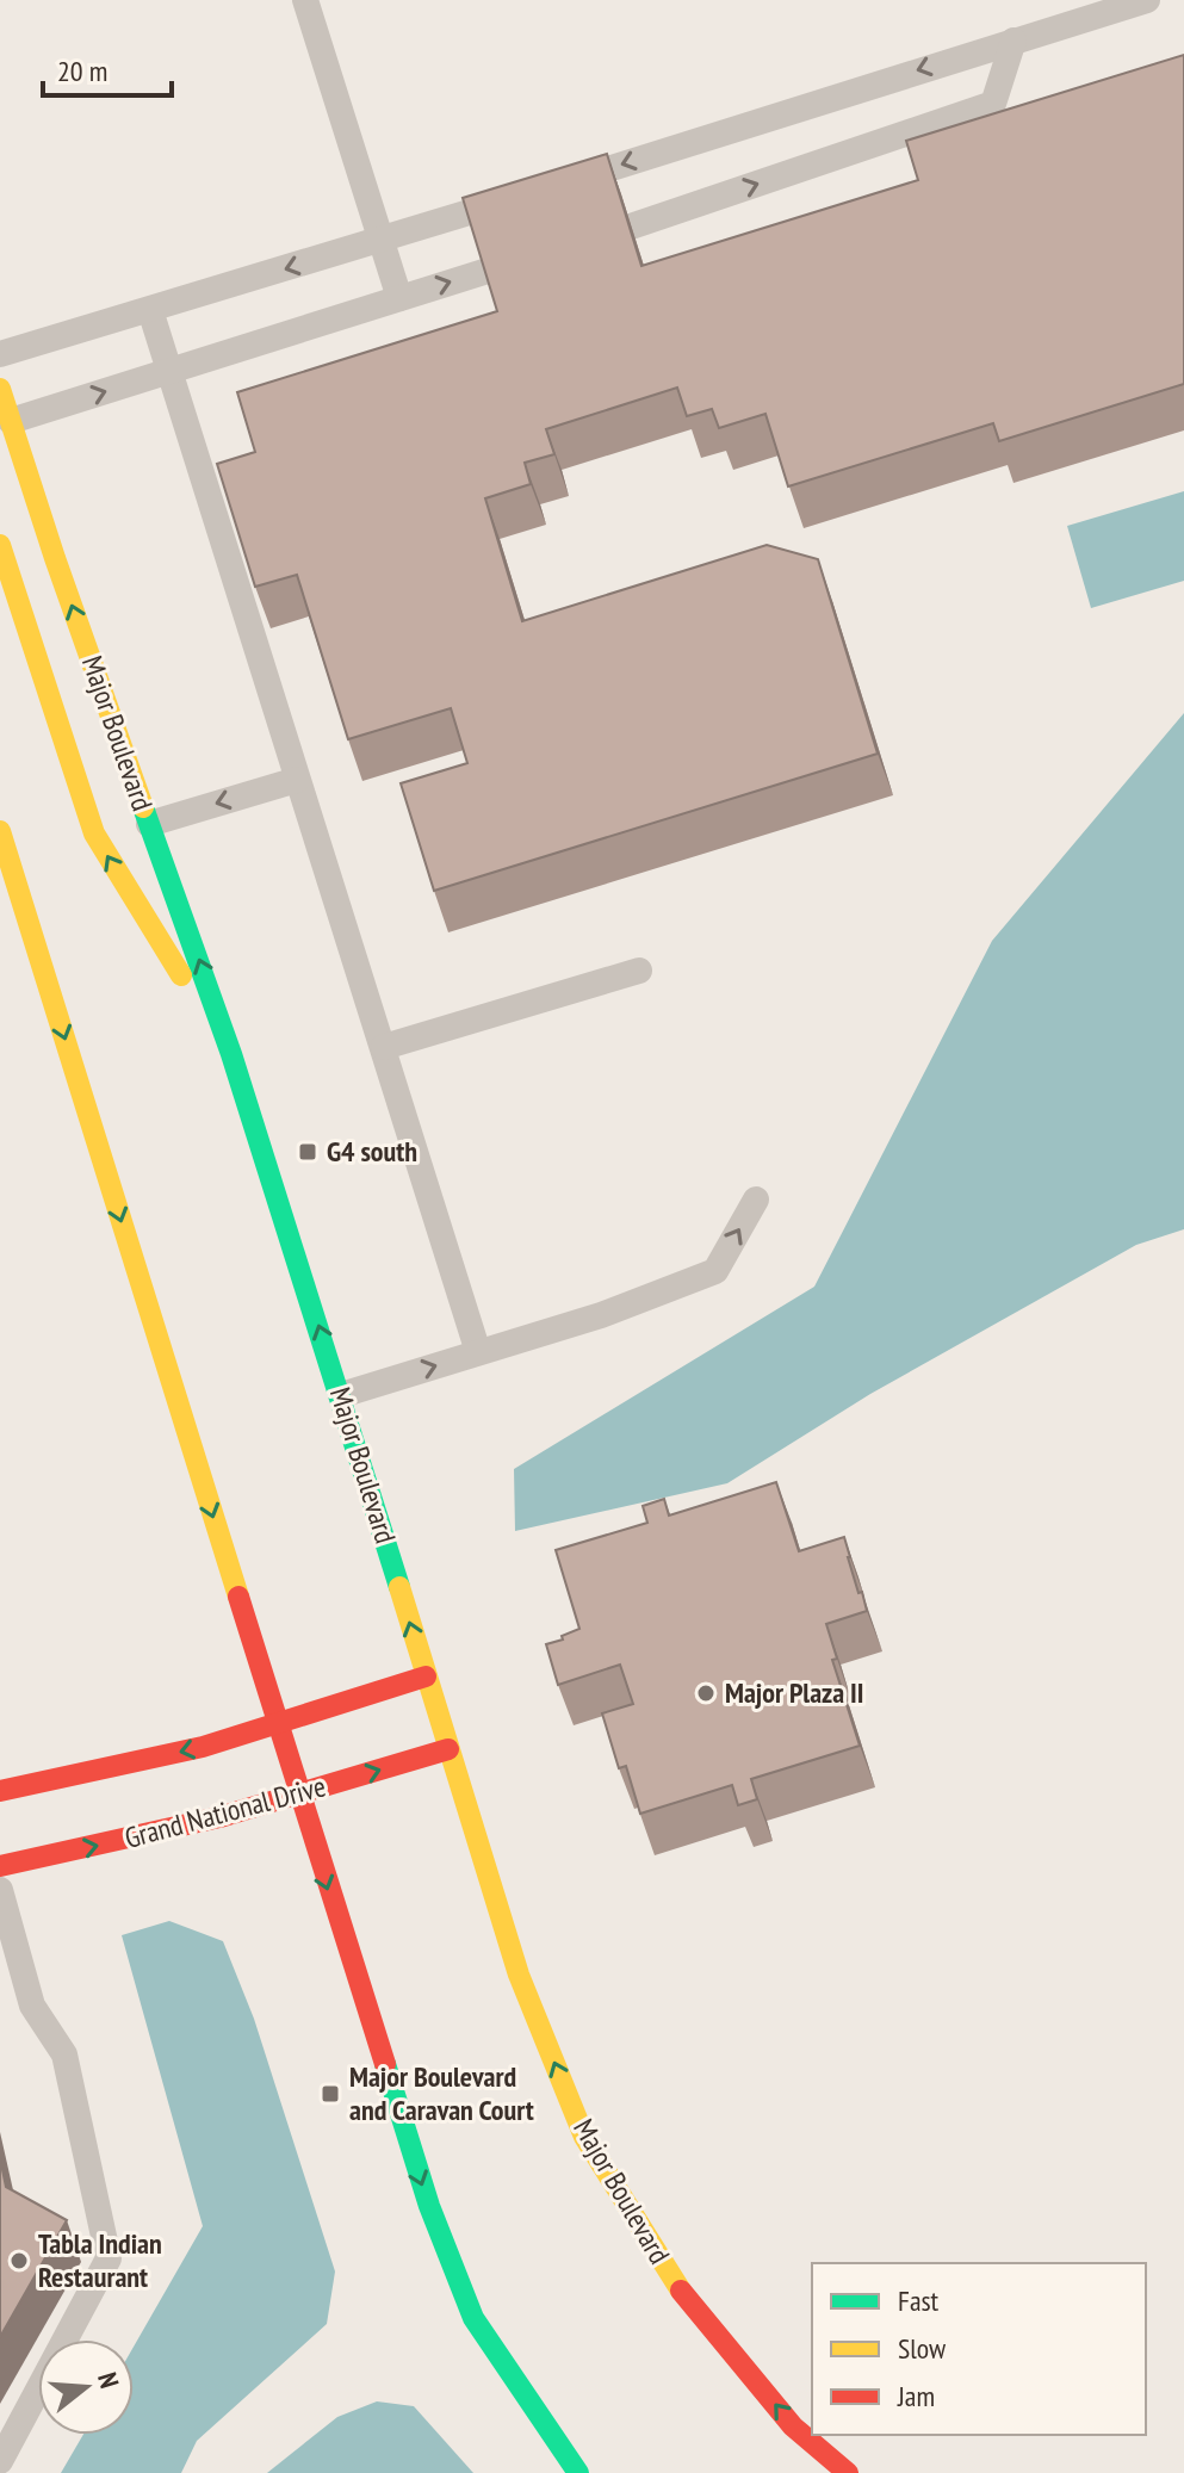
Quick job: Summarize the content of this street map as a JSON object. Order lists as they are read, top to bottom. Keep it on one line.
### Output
{"streets":{"street":["Major Boulevard","Grand National Drive"]},"crossings":[["Major Boulevard","Grand National Drive"]],"places":{"transit":["G4 south","Major Boulevard and Caravan Court"],"other":["Major Plaza II","Tabla Indian Restaurant"]},"legend":["Fast","Slow","Jam"],"scale_bar":"20 m","north":"right"}
